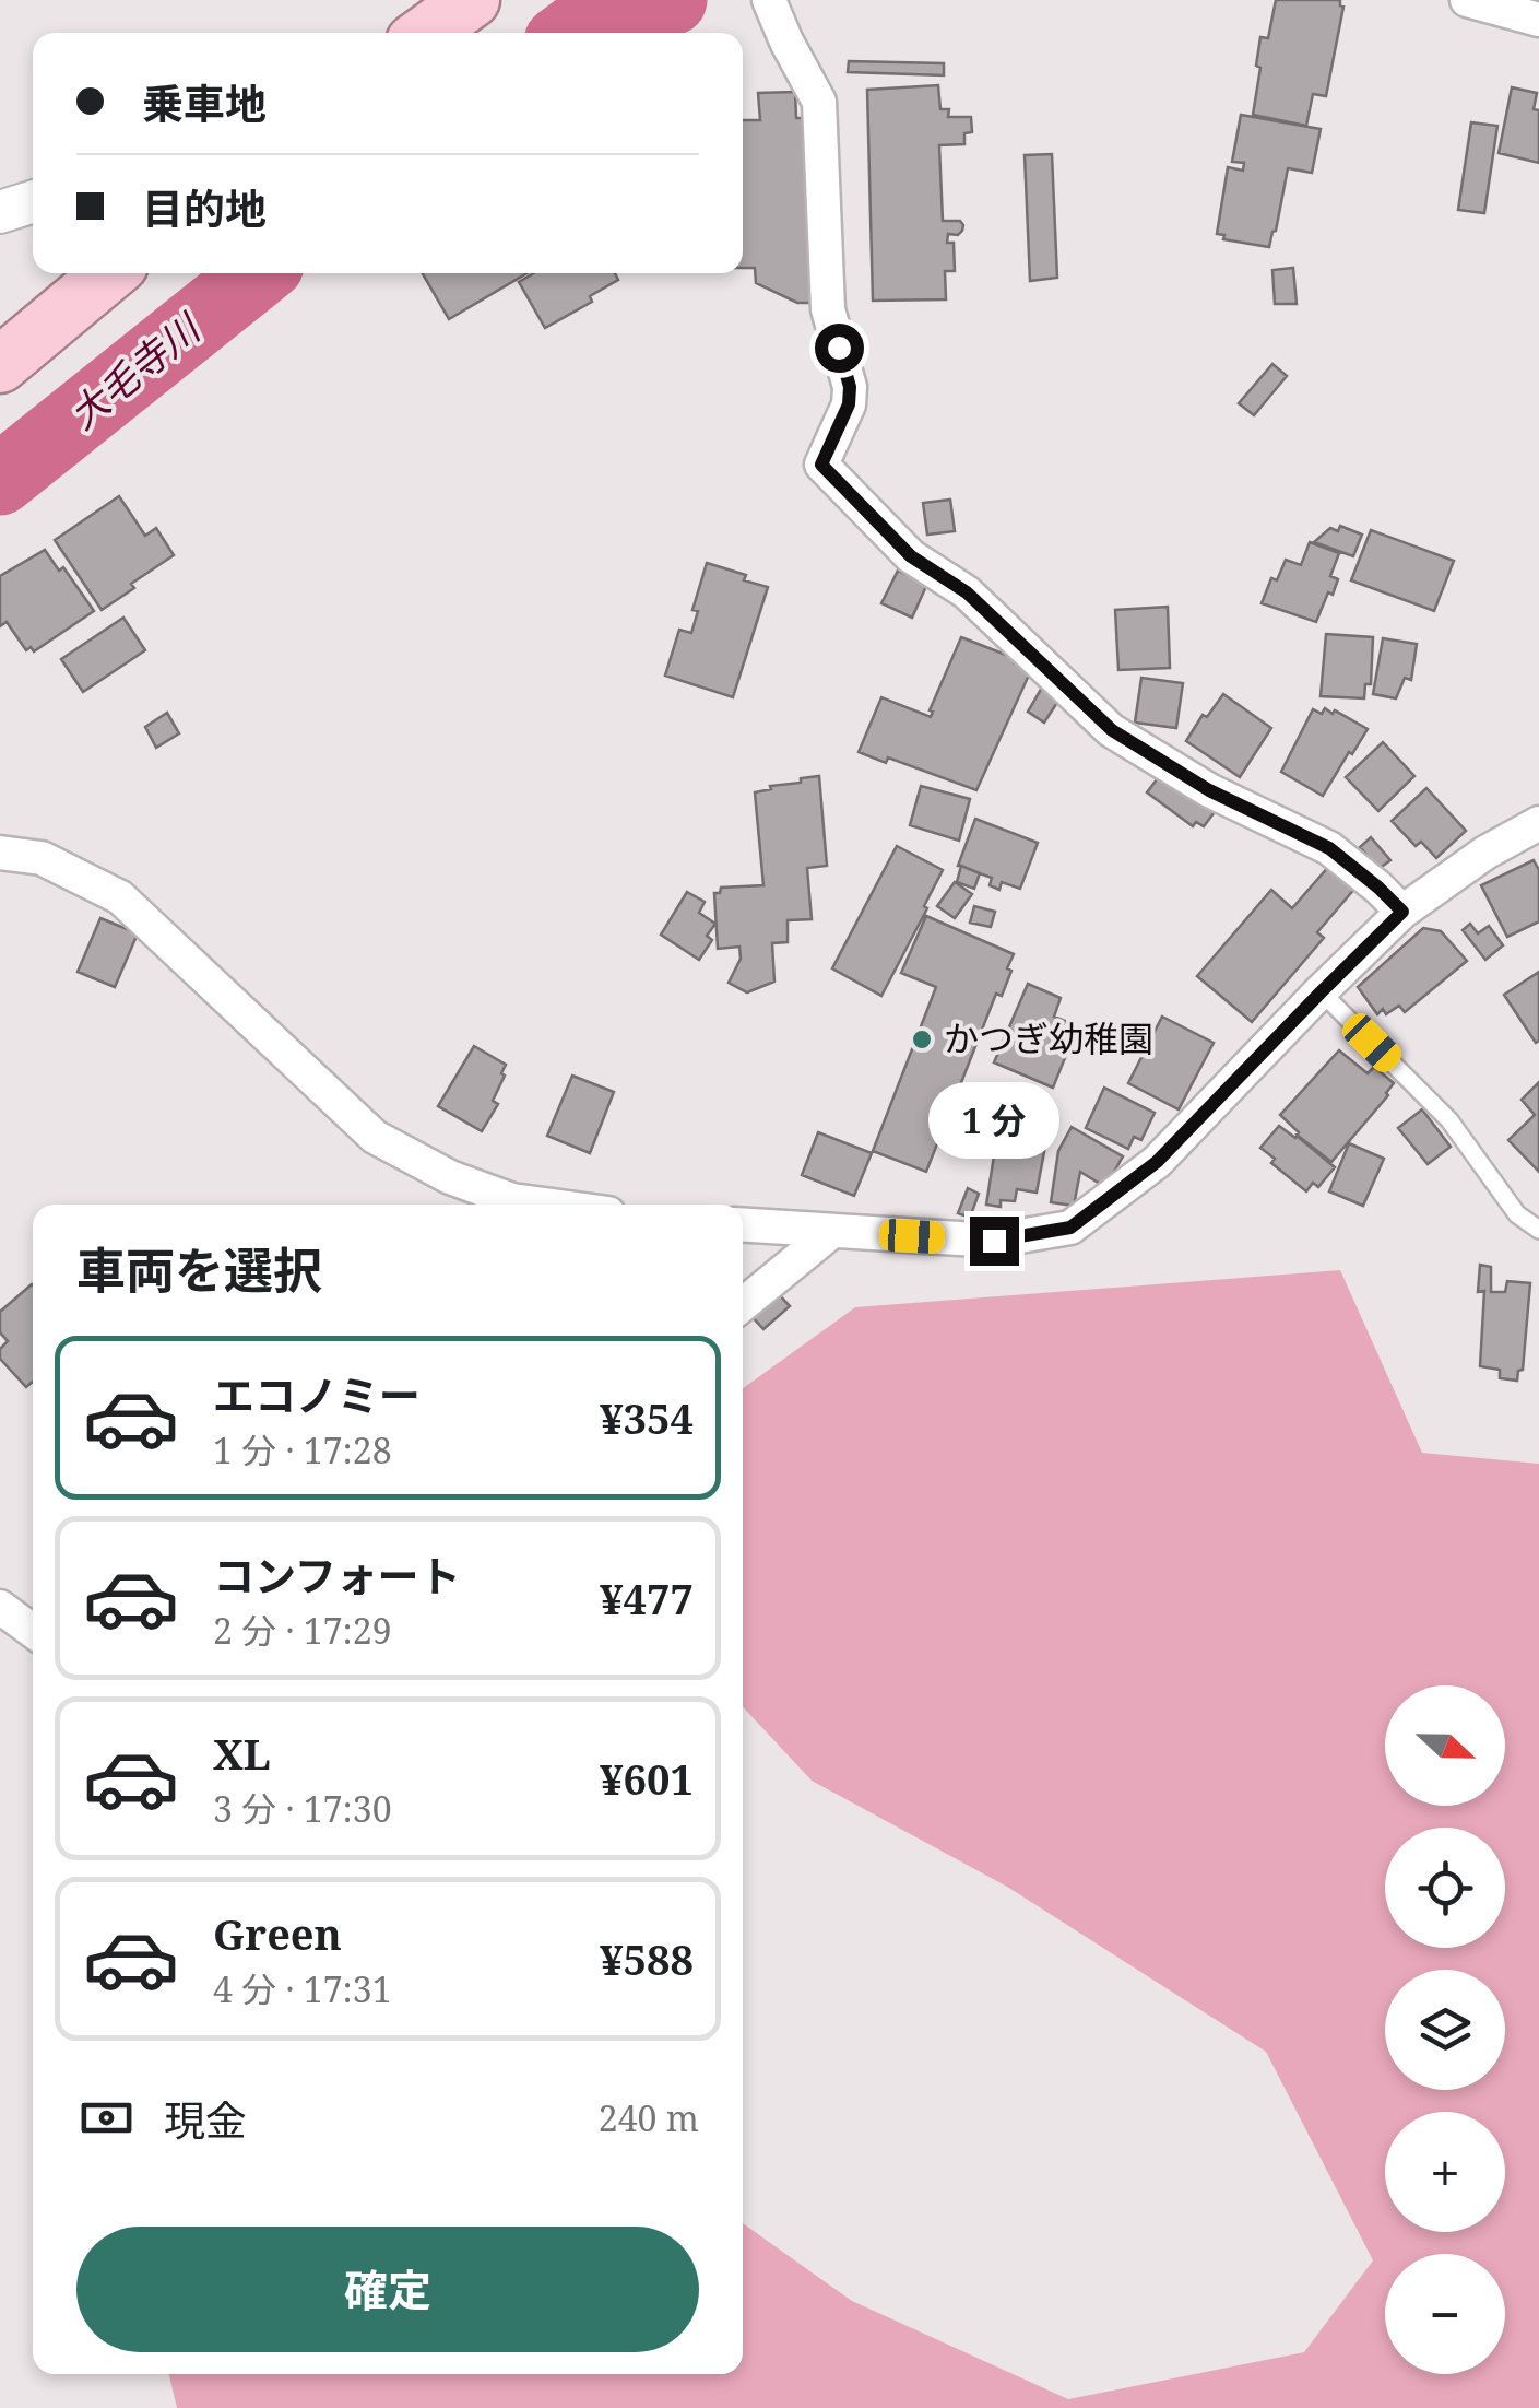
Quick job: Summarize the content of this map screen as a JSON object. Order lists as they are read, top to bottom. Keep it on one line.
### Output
{"water":["大毛寺川"],"places":["かつぎ幼稚園"],"north":"right","page":{"banner":["乗車地","目的地"],"bubble":"1 分","heading":"車両を選択","list":[{"name":"エコノミー","note":"1 分 · 17:28","value":"¥354"},{"name":"コンフォート","note":"2 分 · 17:29","value":"¥477"},{"name":"XL","note":"3 分 · 17:30","value":"¥601"},{"name":"Green","note":"4 分 · 17:31","value":"¥588"}],"map_buttons":["+","−"],"pay":["現金","240 m"],"buttons":"確定"}}
